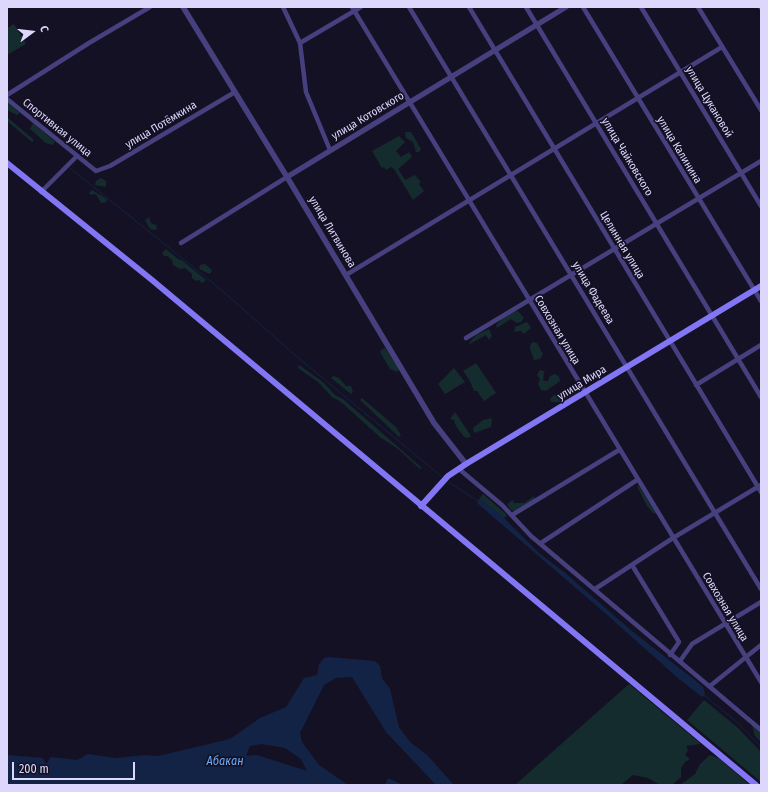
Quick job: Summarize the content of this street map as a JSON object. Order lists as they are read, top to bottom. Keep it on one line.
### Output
{"streets":{"main road":["улица Мира"],"street":["улица Цукановой","улица Котовского","улица Потёмкина","Спортивная улица","улица Калинина","улица Чайковского","улица Литвинова","Целинная улица","улица Фадеева","Совхозная улица"]},"crossings":[["улица Котовского","улица Чайковского"],["улица Котовского","улица Литвинова"],["улица Котовского","Целинная улица"],["улица Котовского","улица Фадеева"],["улица Котовского","Совхозная улица"],["улица Потёмкина","Спортивная улица"],["улица Потёмкина","улица Литвинова"],["улица Калинина","улица Мира"],["улица Чайковского","улица Мира"],["улица Литвинова","улица Мира"],["Целинная улица","улица Мира"],["улица Фадеева","улица Мира"],["Совхозная улица","улица Мира"]],"water":["Абакан"],"scale_bar":"200 m","north":"right"}
